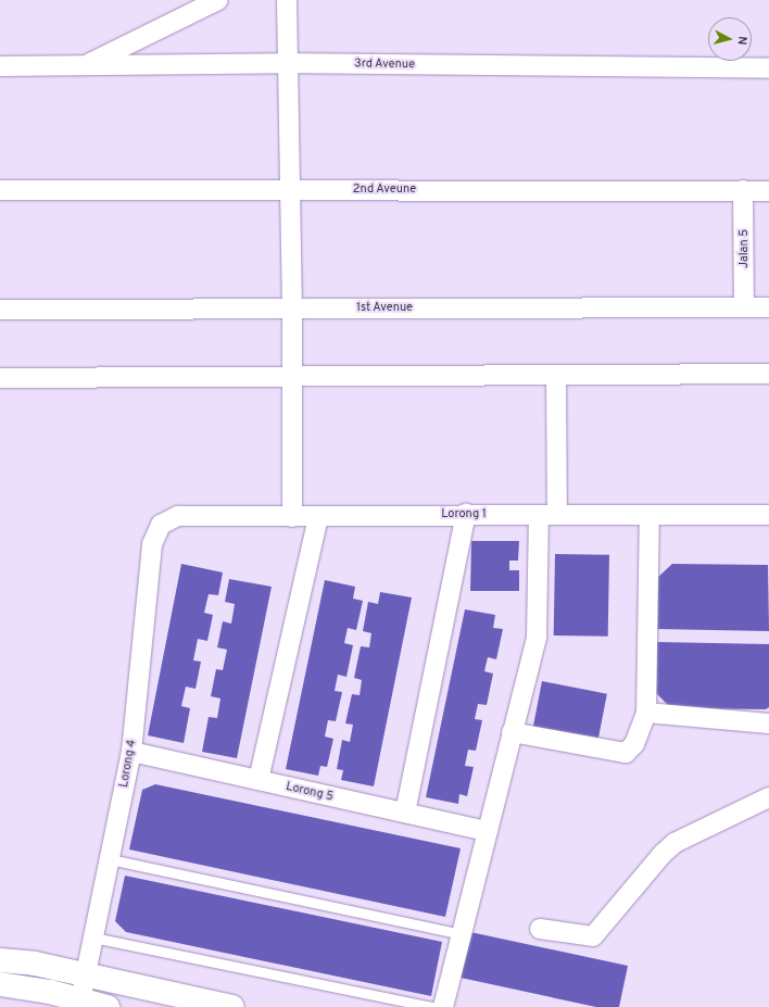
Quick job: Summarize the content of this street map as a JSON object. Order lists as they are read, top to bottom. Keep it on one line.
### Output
{"streets":{"street":["3rd Avenue","2nd Aveune","Jalan 5","1st Avenue","Lorong 1","Lorong 4","Lorong 5"]},"crossings":[["2nd Aveune","Jalan 5"],["Jalan 5","1st Avenue"],["Lorong 1","Lorong 4"],["Lorong 4","Lorong 5"]],"north":"right"}
